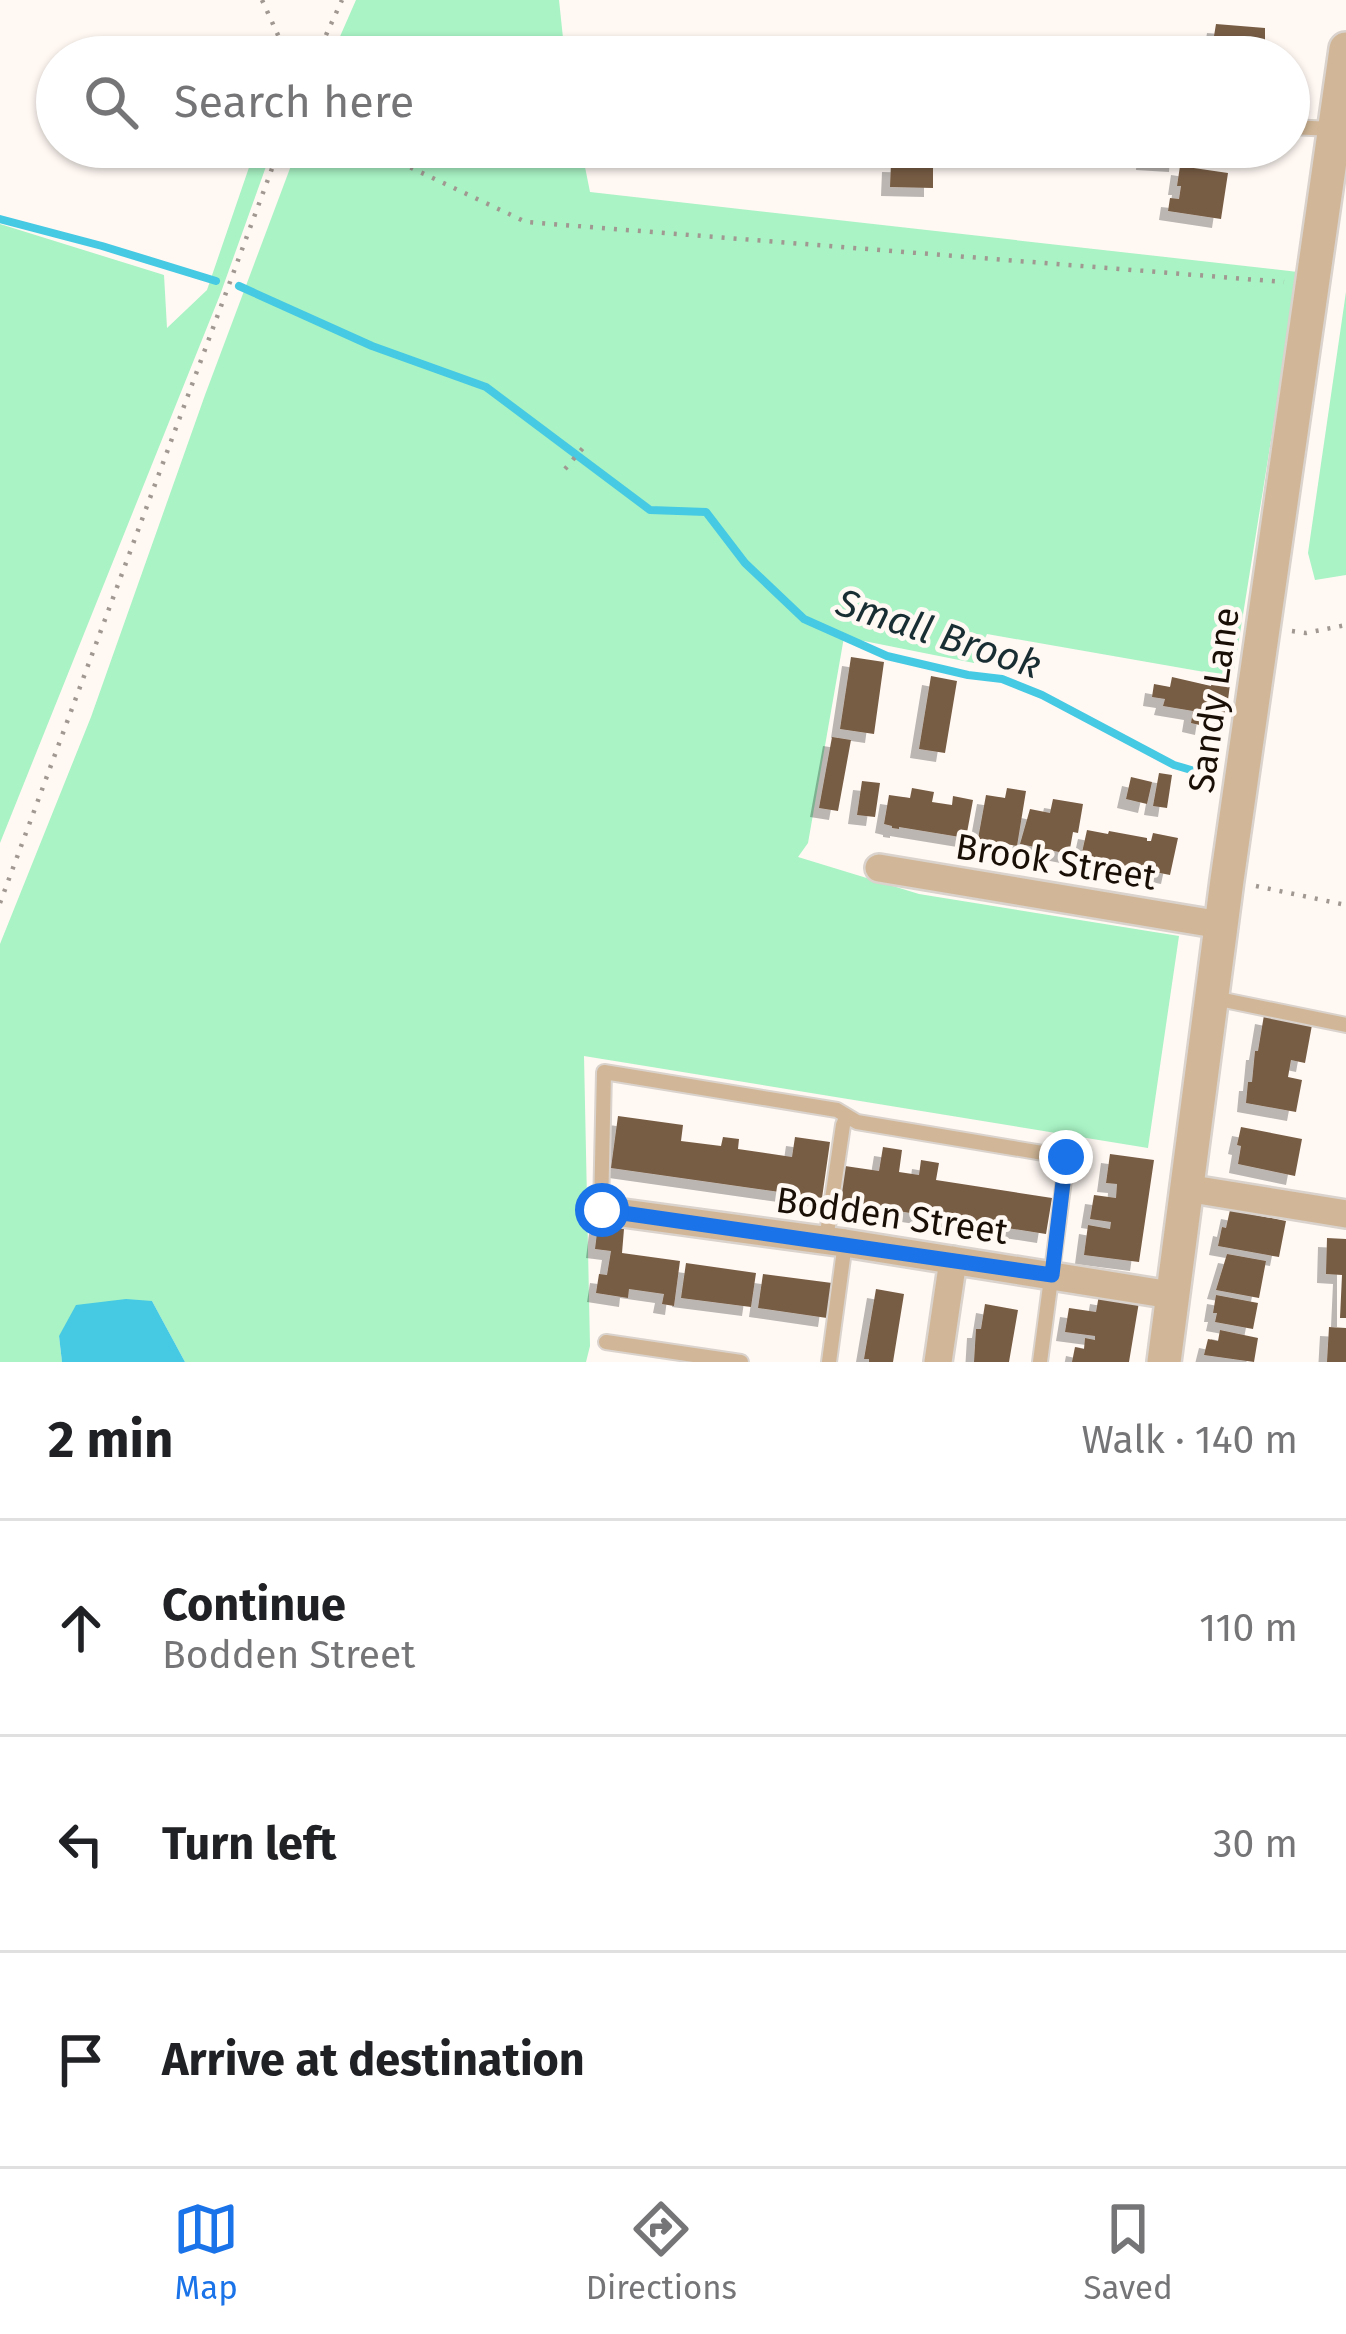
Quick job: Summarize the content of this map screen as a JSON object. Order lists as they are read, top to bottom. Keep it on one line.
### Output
{"streets":{"street":["Sandy Lane","Brook Street","Bodden Street"]},"crossings":[["Sandy Lane","Brook Street"],["Sandy Lane","Bodden Street"]],"water":["Small Brook"],"page":{"search":"Search here","heading":["2 min","Walk · 140 m"],"list":[["Continue","Bodden Street","110 m"],["Turn left","30 m"],"Arrive at destination"],"nav":["Map","Directions","Saved"]}}
